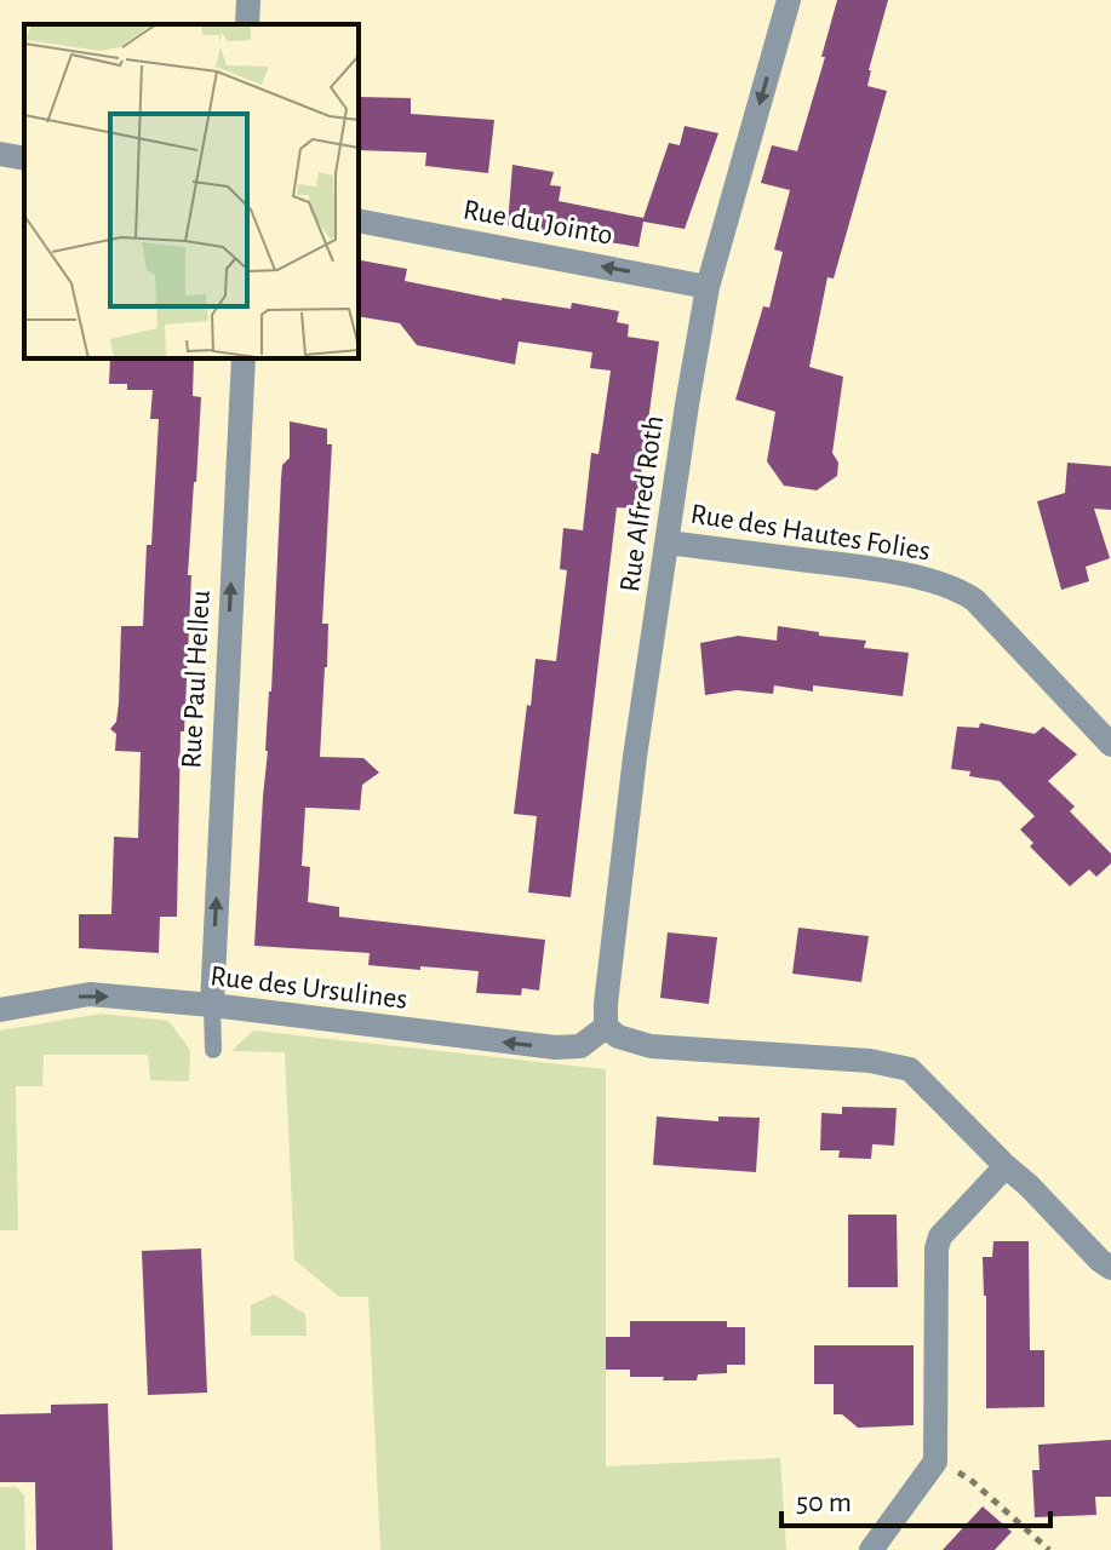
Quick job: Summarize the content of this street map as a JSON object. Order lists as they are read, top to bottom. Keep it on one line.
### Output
{"streets":{"street":["Rue du Jointo","Rue Alfred Roth","Rue des Hautes Folies","Rue Paul Helleu","Rue des Ursulines"]},"crossings":[["Rue du Jointo","Rue Alfred Roth"],["Rue Alfred Roth","Rue des Hautes Folies"],["Rue Alfred Roth","Rue des Ursulines"],["Rue Paul Helleu","Rue des Ursulines"]],"one_way":["Rue du Jointo","Rue Paul Helleu"],"scale_bar":"50 m"}
